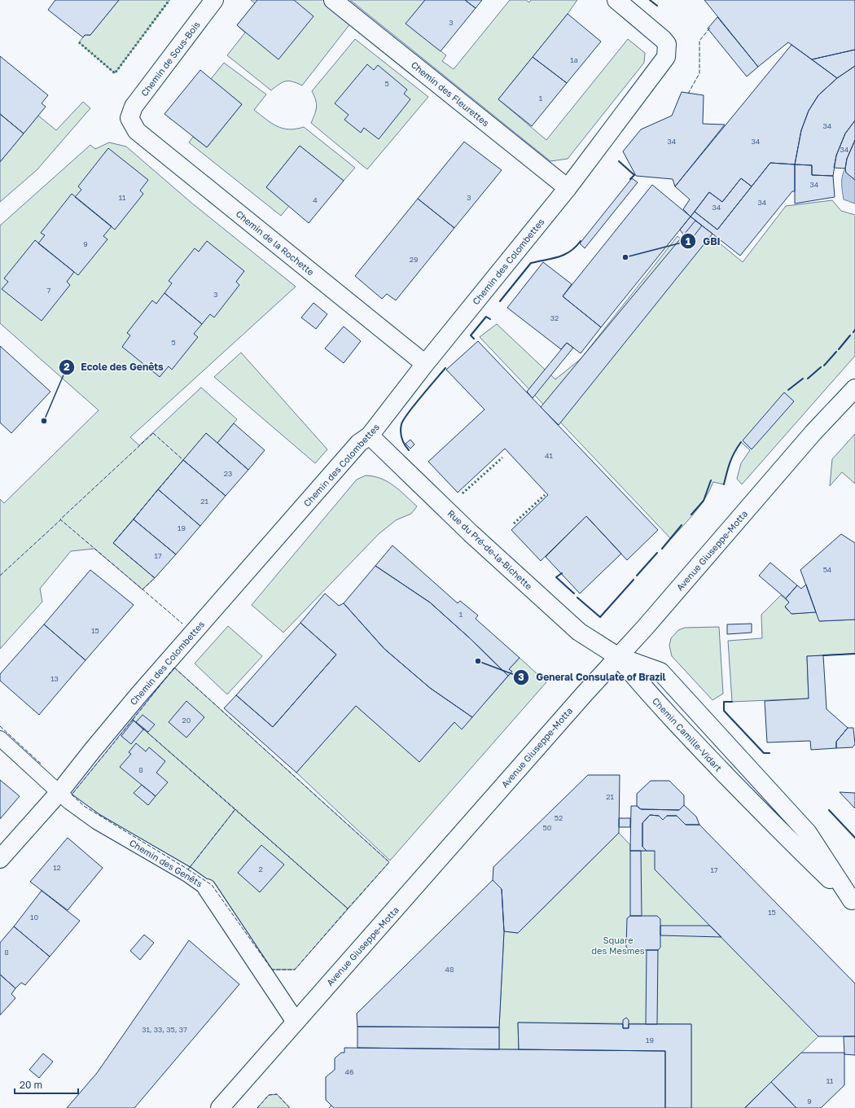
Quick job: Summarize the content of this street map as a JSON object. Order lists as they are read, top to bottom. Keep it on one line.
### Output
{"streets":{"street":["Chemin de Sous-Bois","Chemin des Fleurettes","Chemin de la Rochette","Chemin des Colombettes","Rue du Pré-de-la-Bichette","Avenue Giuseppe-Motta","Chemin Camille-Vidart","Chemin des Genêts"]},"crossings":[["Chemin de Sous-Bois","Chemin de la Rochette"],["Chemin des Fleurettes","Chemin des Colombettes"],["Chemin de la Rochette","Chemin des Colombettes"],["Chemin des Colombettes","Rue du Pré-de-la-Bichette"],["Chemin des Colombettes","Chemin des Genêts"],["Rue du Pré-de-la-Bichette","Avenue Giuseppe-Motta"],["Rue du Pré-de-la-Bichette","Chemin Camille-Vidart"],["Avenue Giuseppe-Motta","Chemin Camille-Vidart"],["Avenue Giuseppe-Motta","Chemin des Genêts"]],"parks":["Square des Mesmes"],"places":["GBI","Ecole des Genêts","General Consulate of Brazil"],"house_numbers":["3","1a","5","1","34","34","34","34","34","11","3","4","34","34","9","29","7","3","32","5","41","23","21","19","17","54","1","15","13","20","8","21","52","50","12","2","17","15","10","8","48","31, 33, 35, 37","19","46","11","9"],"scale_bar":"20 m"}
